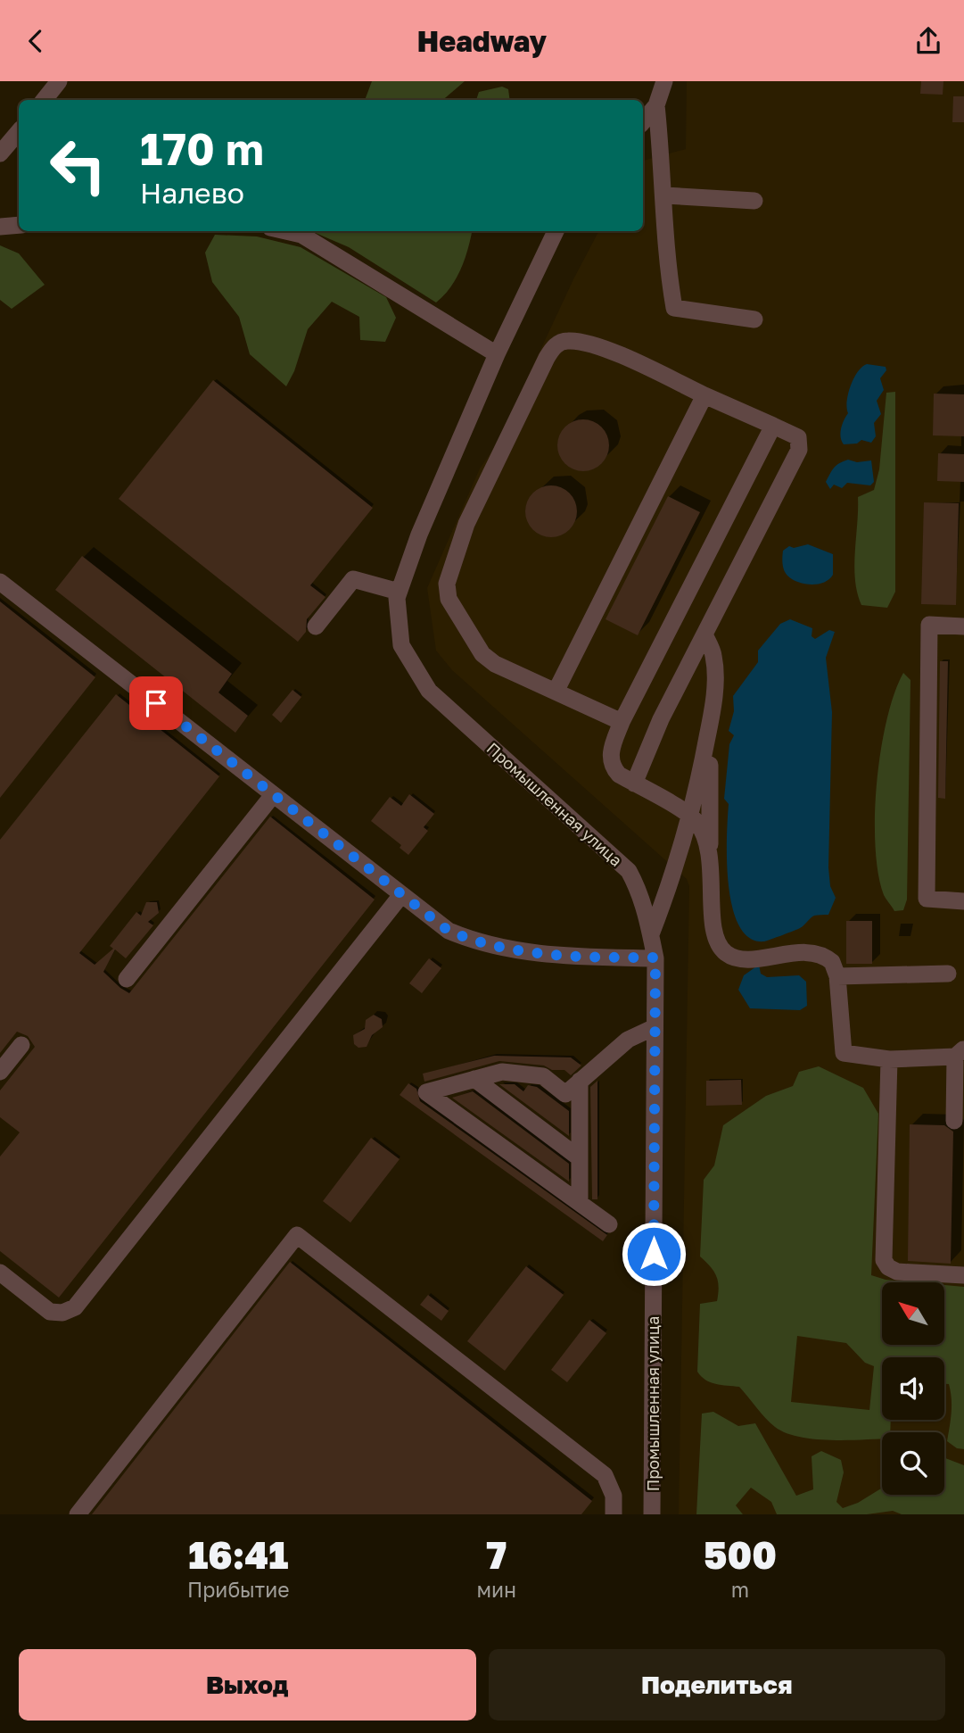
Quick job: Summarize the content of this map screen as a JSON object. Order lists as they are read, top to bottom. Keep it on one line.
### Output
{"streets":{"street":["Промышленная улица"]},"north":"top left","page":{"header":"Headway","turn":["170 m","Налево"],"eta":["16:41","Прибытие","7","мин","500","m"],"buttons":["Выход","Поделиться"]}}
